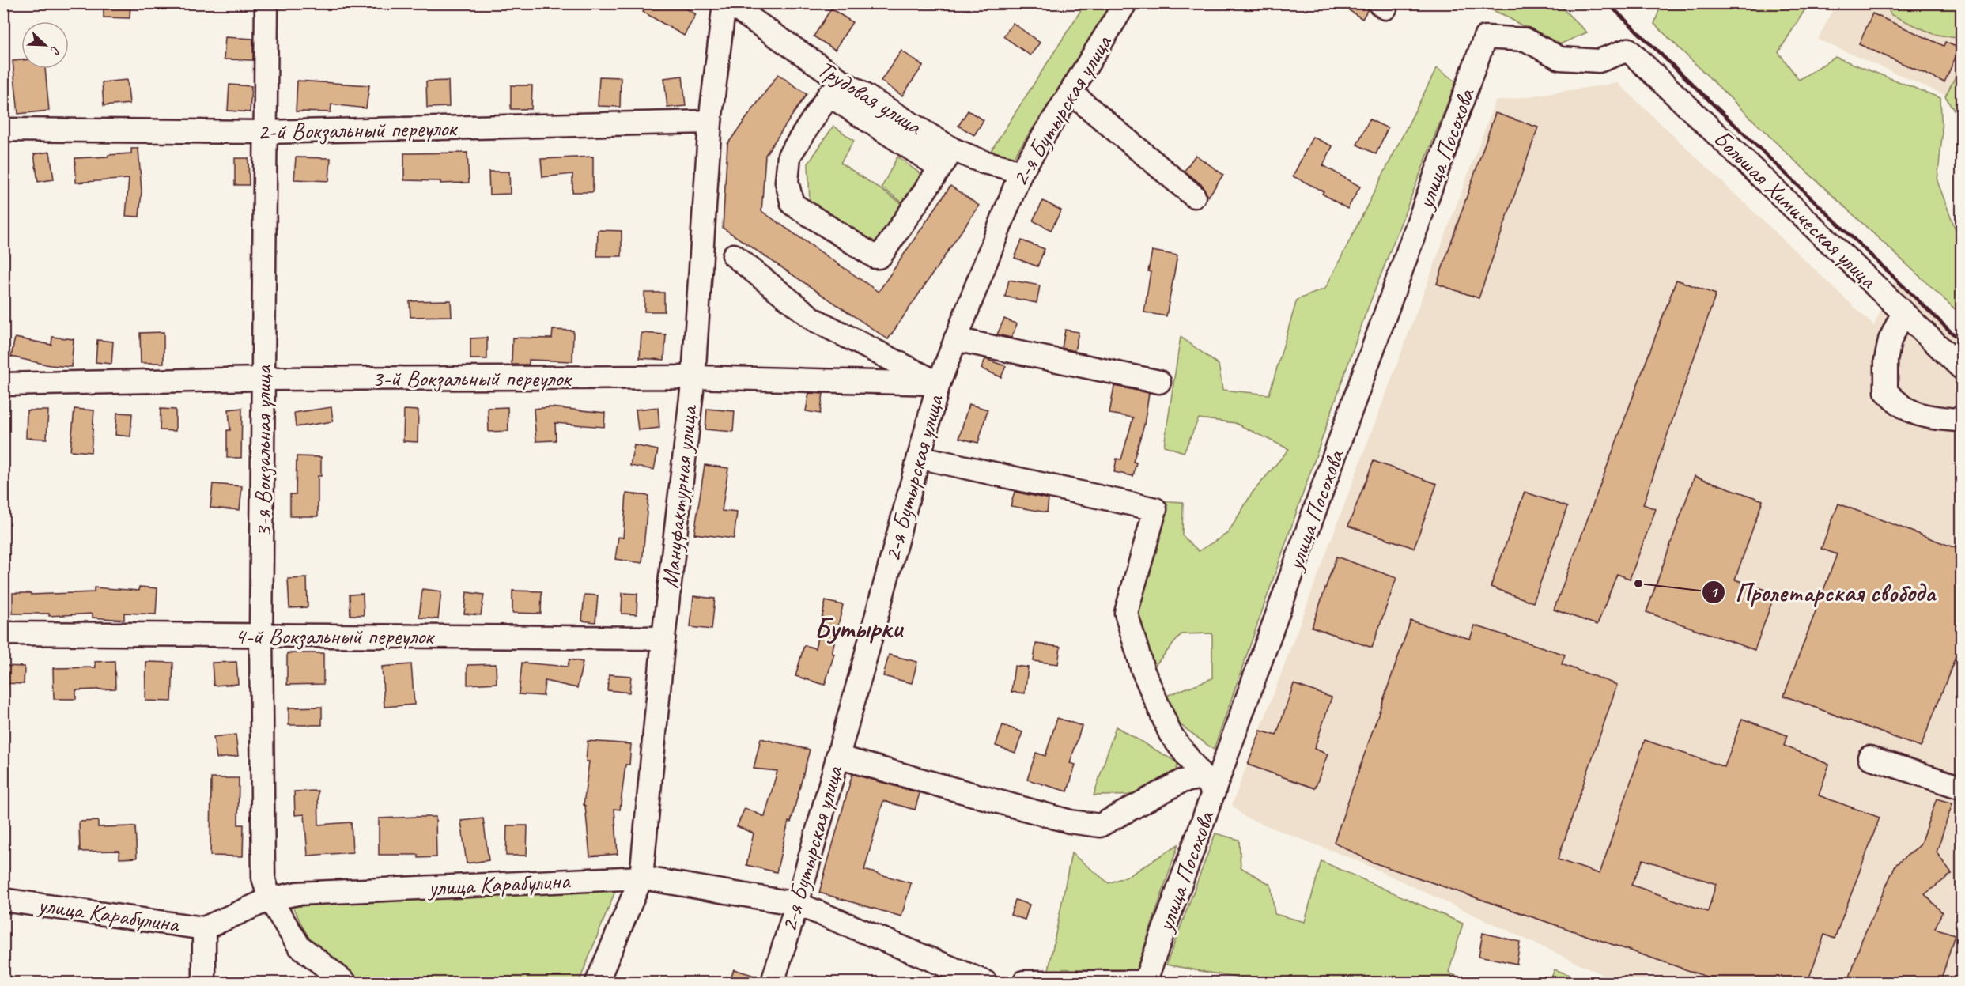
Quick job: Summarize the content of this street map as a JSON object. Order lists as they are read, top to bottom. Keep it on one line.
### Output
{"streets":{"street":["Трудовая улица","2-я Бутырская улица","2-й Вокзальный переулок","улица Посохова","Большая Химическая улица","3-й Вокзальный переулок","3-я Вокзальная улица","Мануфактурная улица","4-й Вокзальный переулок","улица Карабулина"]},"crossings":[["Трудовая улица","2-я Бутырская улица"],["2-я Бутырская улица","3-й Вокзальный переулок"],["2-я Бутырская улица","улица Карабулина"],["2-й Вокзальный переулок","3-я Вокзальная улица"],["2-й Вокзальный переулок","Мануфактурная улица"],["улица Посохова","Большая Химическая улица"],["3-й Вокзальный переулок","3-я Вокзальная улица"],["3-й Вокзальный переулок","Мануфактурная улица"],["3-я Вокзальная улица","4-й Вокзальный переулок"],["3-я Вокзальная улица","улица Карабулина"],["Мануфактурная улица","4-й Вокзальный переулок"],["Мануфактурная улица","улица Карабулина"]],"districts":["Бутырки"],"places":["Пролетарская свобода"],"north":"bottom right"}
